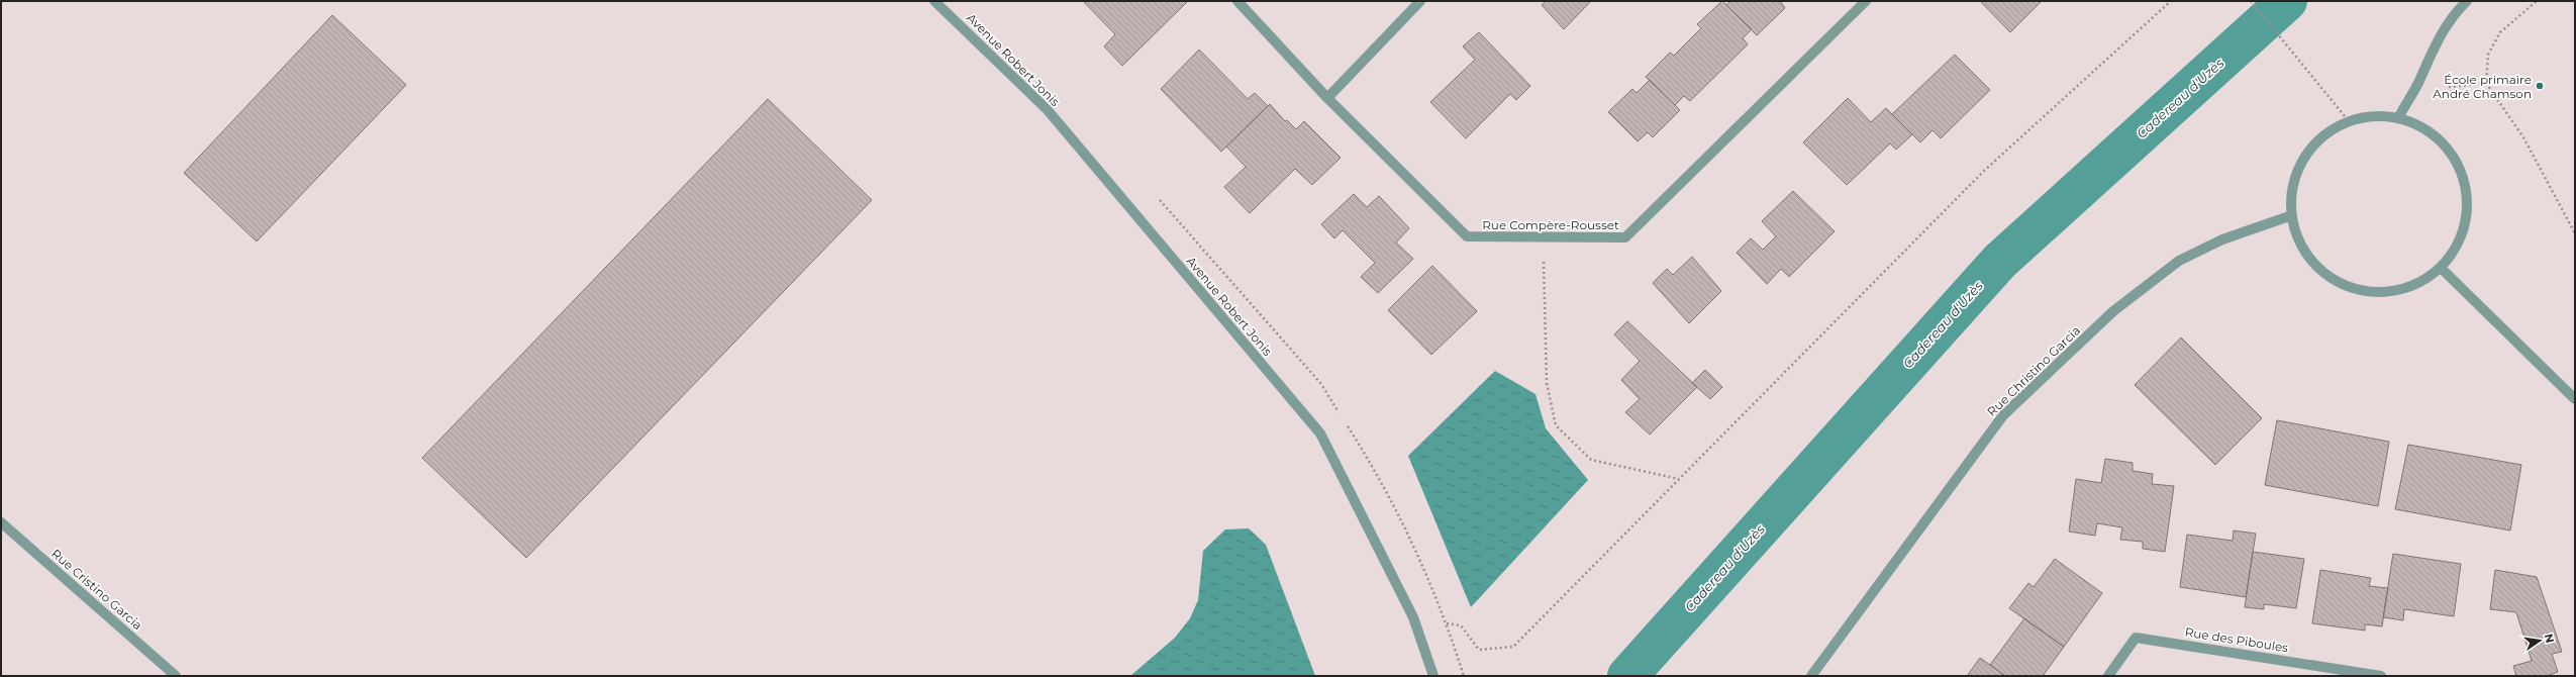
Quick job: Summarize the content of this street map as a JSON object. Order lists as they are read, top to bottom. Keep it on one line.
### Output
{"streets":{"street":["Avenue Robert Jonis","Rue Compère-Rousset","Rue Christino Garcia","Rue Cristino Garcia","Rue des Piboules"]},"water":["Cadereau d'Uzès"],"places":["École primaire André Chamson"],"north":"right"}
